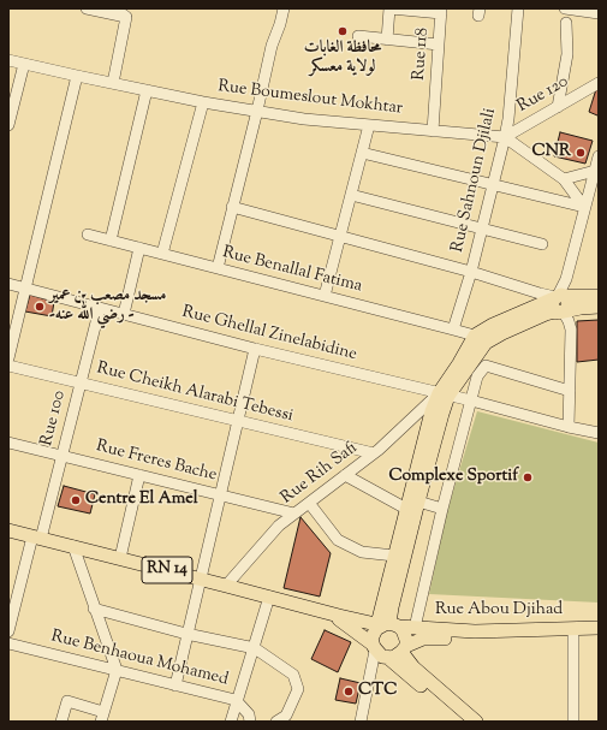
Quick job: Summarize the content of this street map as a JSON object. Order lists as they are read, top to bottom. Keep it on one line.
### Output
{"streets":{"main road":["RN 14","Rue Abou Djihad"],"street":["Rue 118","Rue 120","Rue Boumeslout Mokhtar","Rue Sahnoun Djilali","Rue Benallal Fatima","Rue Ghellal Zinelabidine","Rue Cheikh Alarabi Tebessi","Rue 100","Rue Freres Bache","Rue Rih Safi","Rue Benhaoua Mohamed"]},"crossings":[["Rue 118","Rue Boumeslout Mokhtar"],["Rue 120","Rue Boumeslout Mokhtar"],["Rue 120","Rue Sahnoun Djilali"],["Rue Boumeslout Mokhtar","Rue Sahnoun Djilali"],["Rue Sahnoun Djilali","Rue Benallal Fatima"],["Rue Ghellal Zinelabidine","Rue 100"],["Rue Ghellal Zinelabidine","Rue Rih Safi"],["Rue Cheikh Alarabi Tebessi","Rue 100"],["Rue Cheikh Alarabi Tebessi","Rue Rih Safi"],["Rue 100","Rue Freres Bache"],["Rue 100","RN 14"],["Rue Freres Bache","Rue Rih Safi"],["Rue Rih Safi","RN 14"],["RN 14","Rue Abou Djihad"]],"places":["محافظة الغابات لولاية معسكر","CNR","مسجد مصعب بن عمير -رضي الله عنه -","Complexe Sportif","Centre El Amel","CTC"]}
